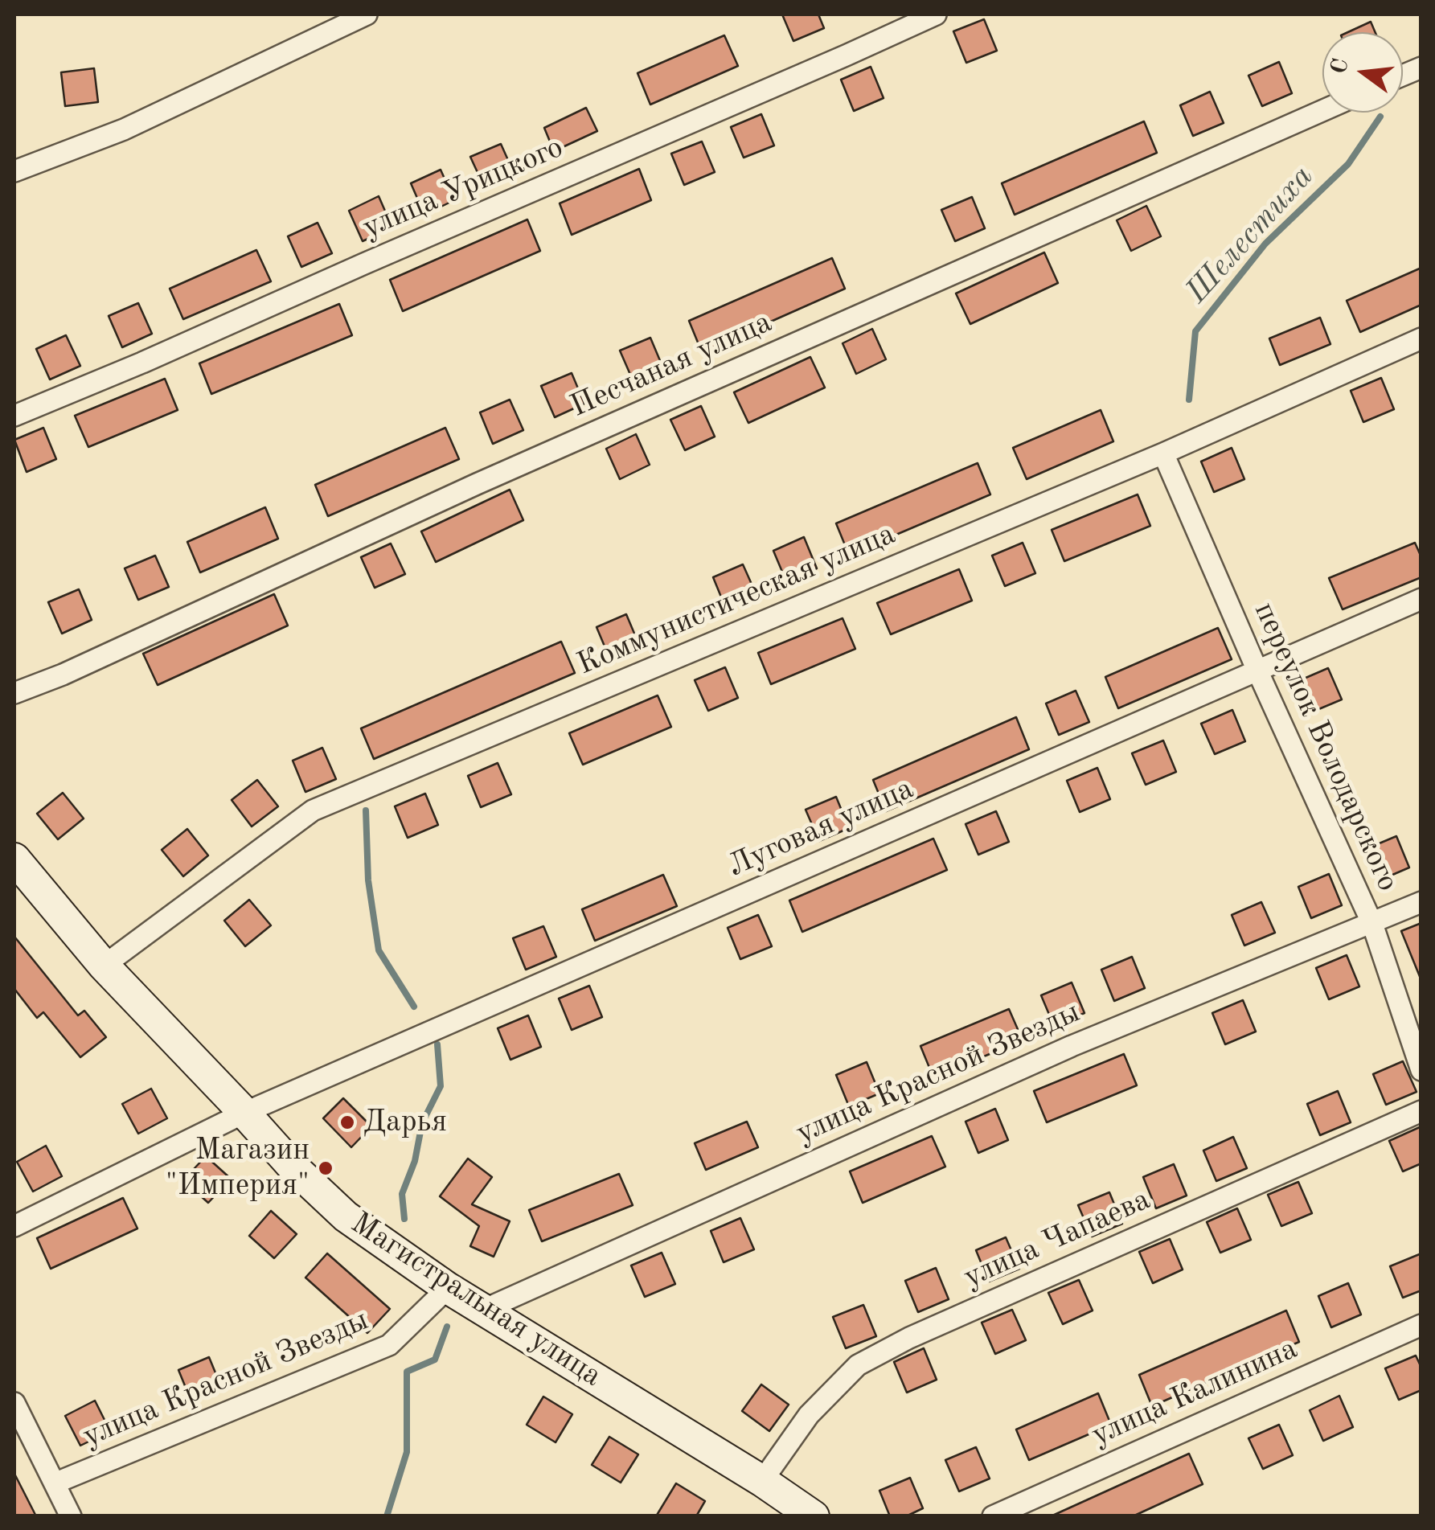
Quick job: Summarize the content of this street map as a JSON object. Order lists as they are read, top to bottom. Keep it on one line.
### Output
{"streets":{"street":["улица Урицкого","Песчаная улица","Коммунистическая улица","переулок Володарского","Луговая улица","улица Красной Звезды","улица Чапаева","Магистральная улица","улица Калинина"]},"crossings":[["Коммунистическая улица","переулок Володарского"],["Коммунистическая улица","Магистральная улица"],["переулок Володарского","Луговая улица"],["переулок Володарского","улица Красной Звезды"],["Луговая улица","Магистральная улица"],["улица Красной Звезды","Магистральная улица"],["улица Чапаева","Магистральная улица"]],"water":["Шелестиха"],"places":["Дарья","Магазин \"Империя\""],"north":"left"}
